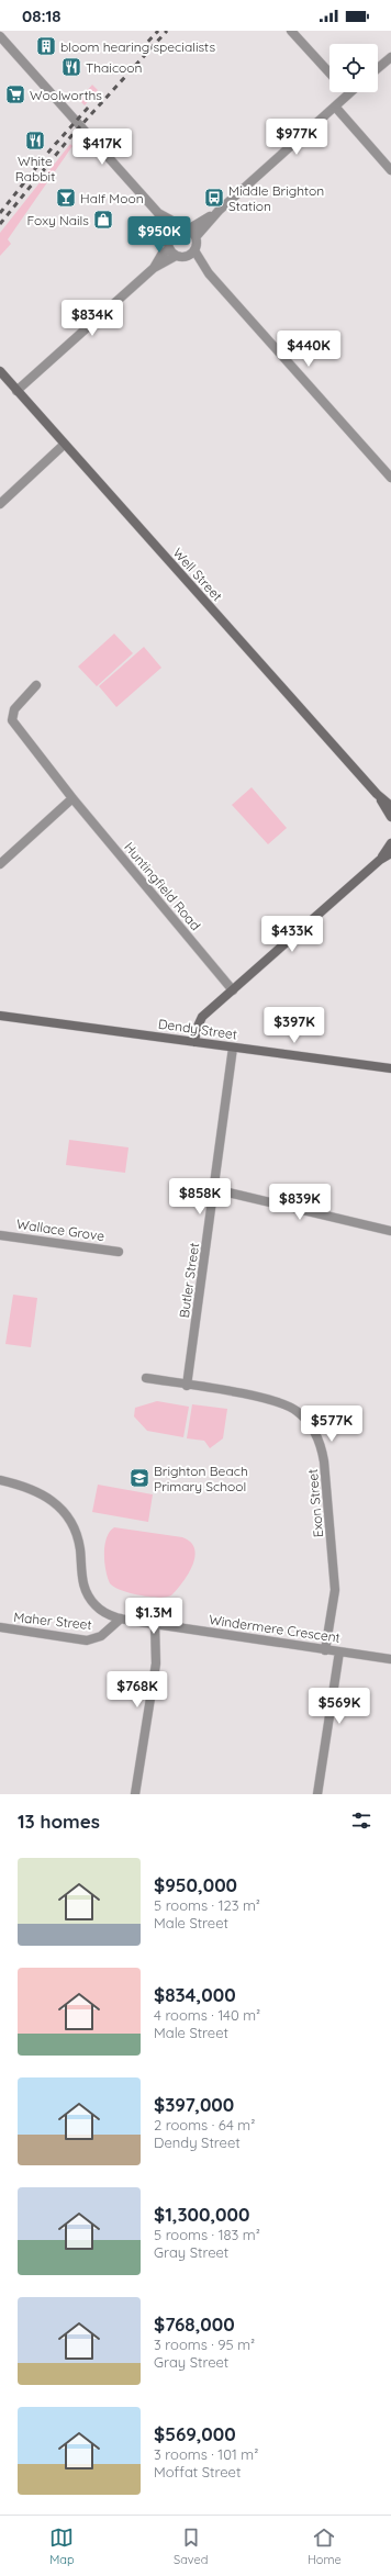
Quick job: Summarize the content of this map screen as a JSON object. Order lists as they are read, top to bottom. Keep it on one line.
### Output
{"streets":{"street":["Well Street","Huntingfield Road","Dendy Street","Wallace Grove","Butler Street","Exon Street","Maher Street","Windermere Crescent"]},"crossings":[["Dendy Street","Butler Street"],["Butler Street","Exon Street"],["Exon Street","Windermere Crescent"],["Maher Street","Windermere Crescent"]],"places":{"building":["bloom hearing specialists"],"restaurant":["Thaicoon","White Rabbit"],"supermarket":["Woolworths"],"bar":["Half Moon"],"bus stop":["Middle Brighton Station"],"shop":["Foxy Nails"],"school or university":["Brighton Beach Primary School"]},"page":{"status":"08:18","price":["$977K","$417K","$950K","$834K","$440K","$433K","$397K","$858K","$839K","$577K","$1.3M","$768K","$569K"],"heading":"13 homes","list":[{"name":"$950,000","note":"5 rooms · 123 m² · Male Street"},{"name":"$834,000","note":"4 rooms · 140 m² · Male Street"},{"name":"$397,000","note":"2 rooms · 64 m² · Dendy Street"},{"name":"$1,300,000","note":"5 rooms · 183 m² · Gray Street"},{"name":"$768,000","note":"3 rooms · 95 m² · Gray Street"},{"name":"$569,000","note":"3 rooms · 101 m² · Moffat Street"}],"tabs":["Map","Saved","Home"]}}
